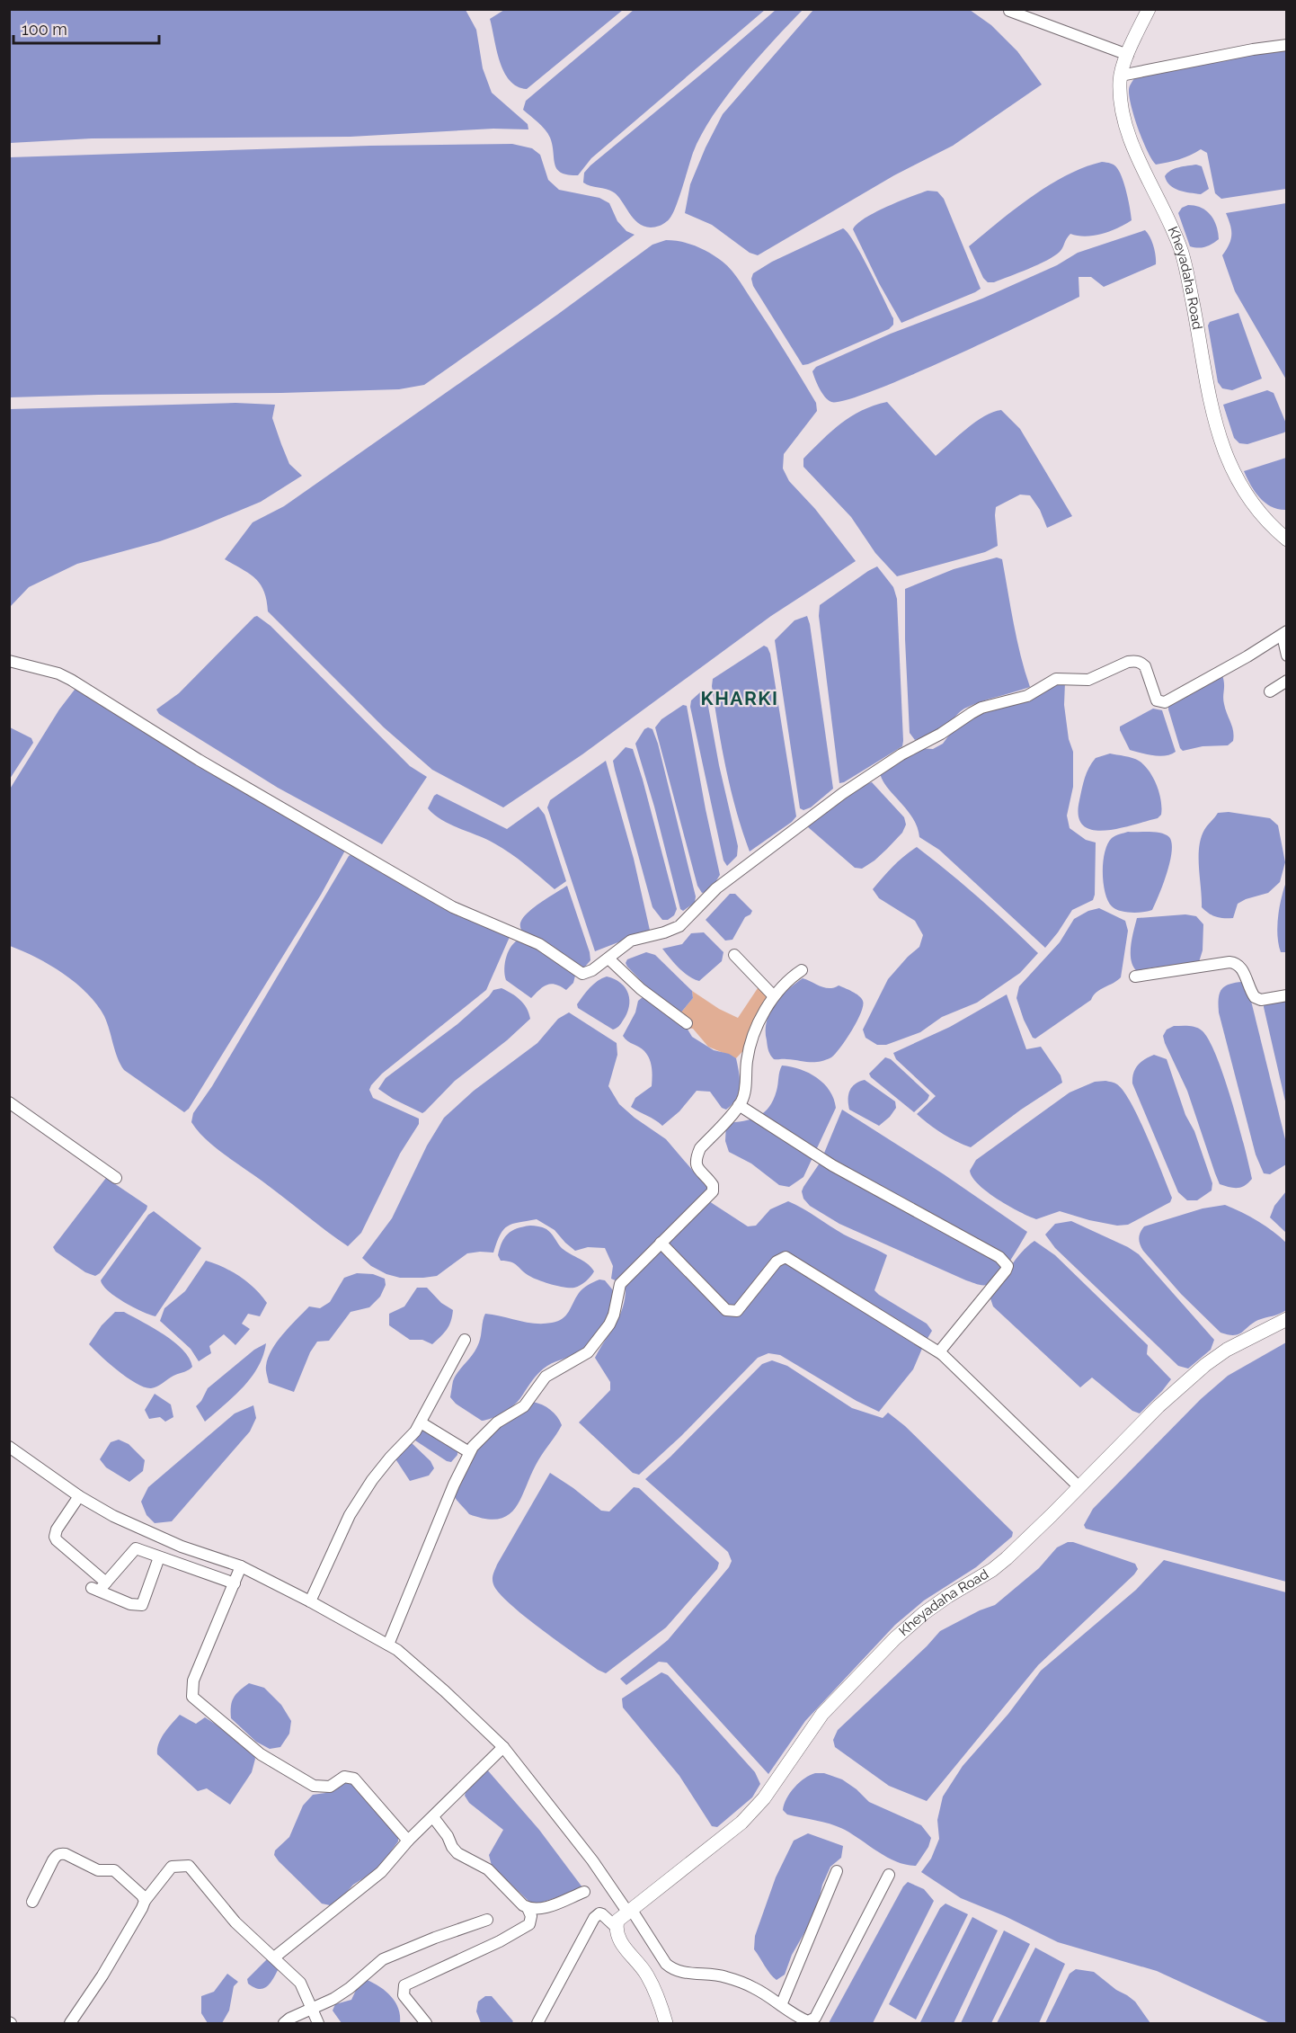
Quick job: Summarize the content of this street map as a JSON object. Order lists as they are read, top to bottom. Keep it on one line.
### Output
{"streets":{"main road":["Kheyadaha Road"]},"districts":["KHARKI"],"scale_bar":"100 m"}
